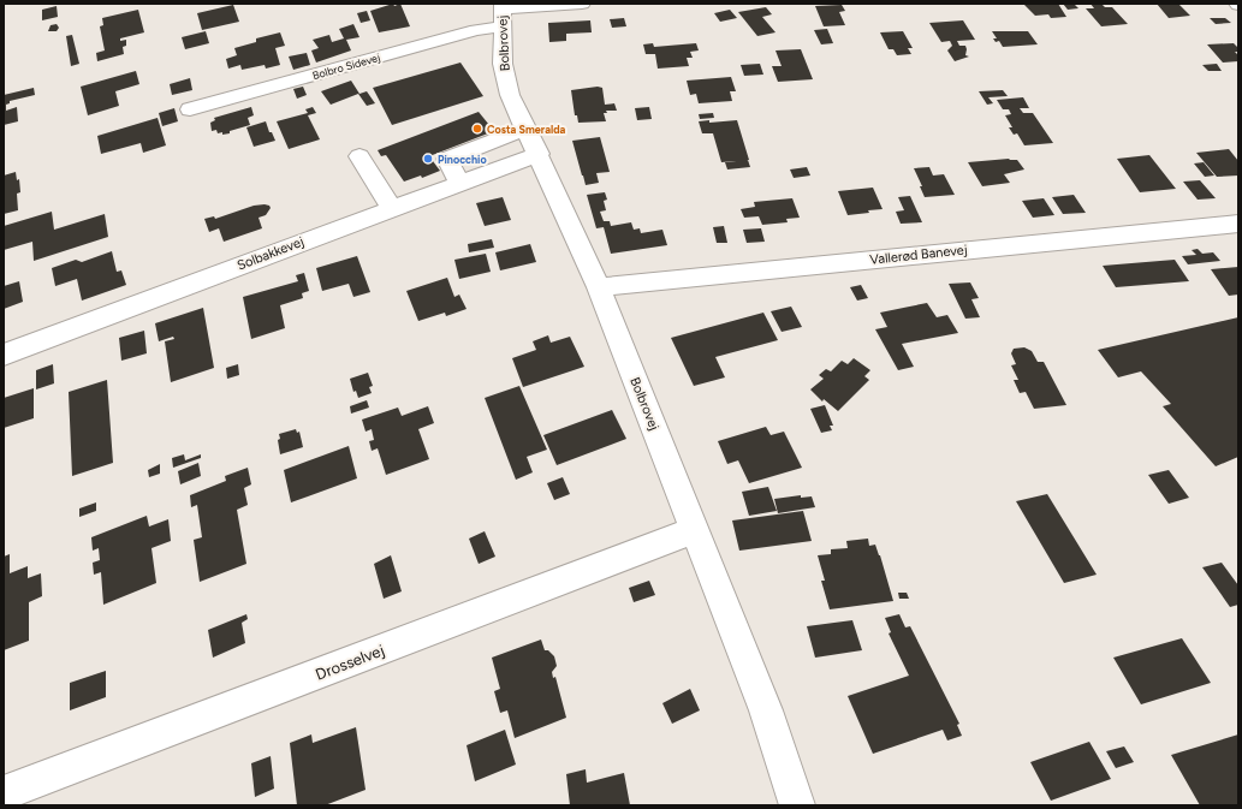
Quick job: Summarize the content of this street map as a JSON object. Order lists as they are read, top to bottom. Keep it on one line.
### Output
{"streets":{"street":["Bolbrovej","Bolbro Sidevej","Solbakkevej","Vallerød Banevej","Drosselvej"]},"crossings":[["Bolbrovej","Bolbro Sidevej"],["Bolbrovej","Solbakkevej"],["Bolbrovej","Vallerød Banevej"],["Bolbrovej","Drosselvej"]],"places":["Costa Smeralda","Pinocchio"]}
